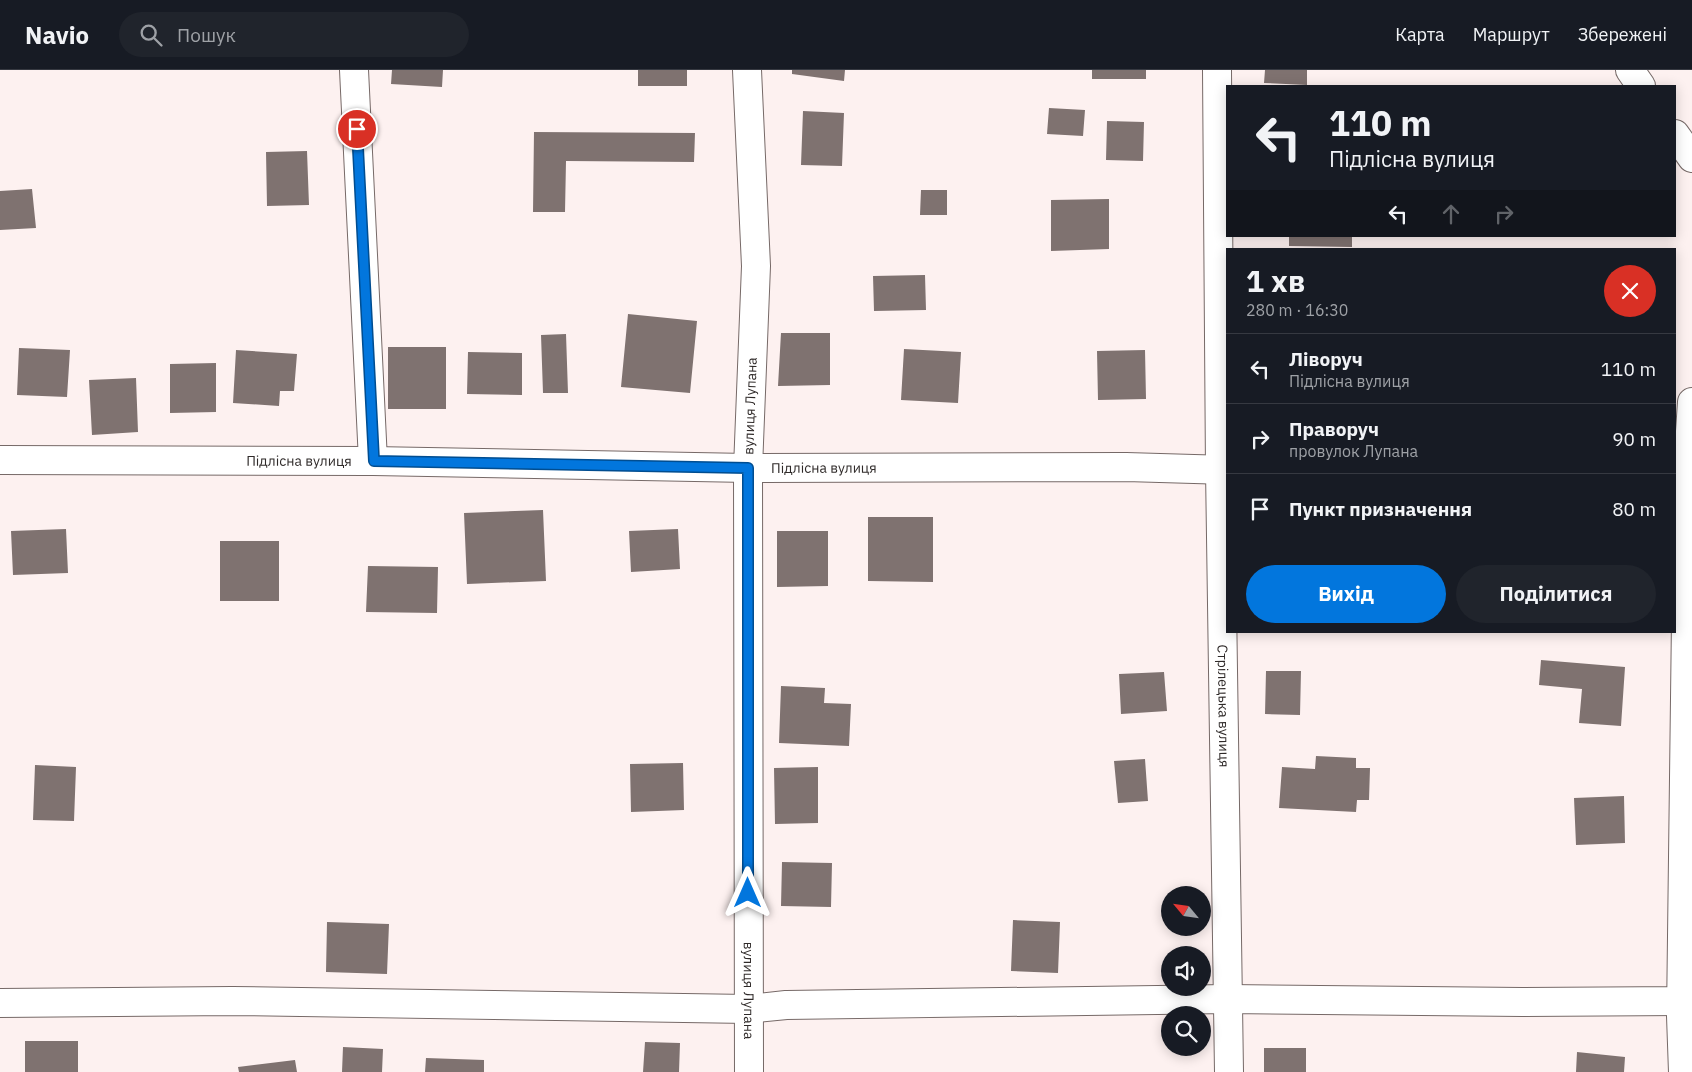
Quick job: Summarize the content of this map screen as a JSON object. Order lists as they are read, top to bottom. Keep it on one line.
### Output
{"streets":{"street":["вулиця Лупана","Підлісна вулиця","Стрілецька вулиця"]},"crossings":[["вулиця Лупана","Підлісна вулиця"],["Підлісна вулиця","Стрілецька вулиця"]],"north":"top left","page":{"header":"Navio","search":"Пошук","nav":["Карта","Маршрут","Збережені"],"turn":["110 m","Підлісна вулиця"],"heading":["1 хв","280 m · 16:30"],"list":[{"name":"Ліворуч","note":"Підлісна вулиця","value":"110 m"},{"name":"Праворуч","note":"провулок Лупана","value":"90 m"},{"name":"Пункт призначення","value":"80 m"}],"buttons":["Вихід","Поділитися"]}}
